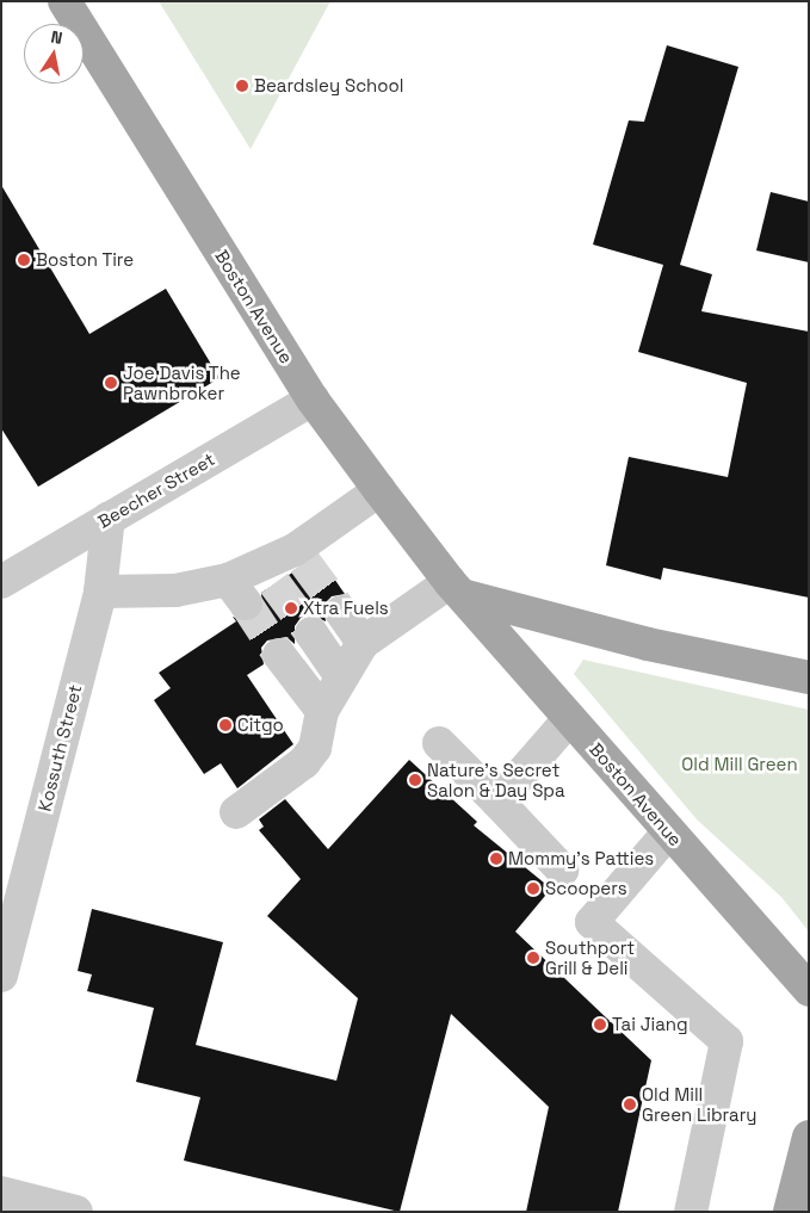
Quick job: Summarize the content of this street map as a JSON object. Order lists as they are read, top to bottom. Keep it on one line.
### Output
{"streets":{"main road":["Boston Avenue"],"street":["Beecher Street","Kossuth Street"]},"crossings":[["Boston Avenue","Beecher Street"],["Beecher Street","Kossuth Street"]],"parks":["Old Mill Green"],"places":["Beardsley School","Boston Tire","Joe Davis The Pawnbroker","Xtra Fuels","Citgo","Nature's Secret Salon & Day Spa","Mommy's Patties","Scoopers","Southport Grill & Deli","Tai Jiang","Old Mill Green Library"],"north":"top"}
